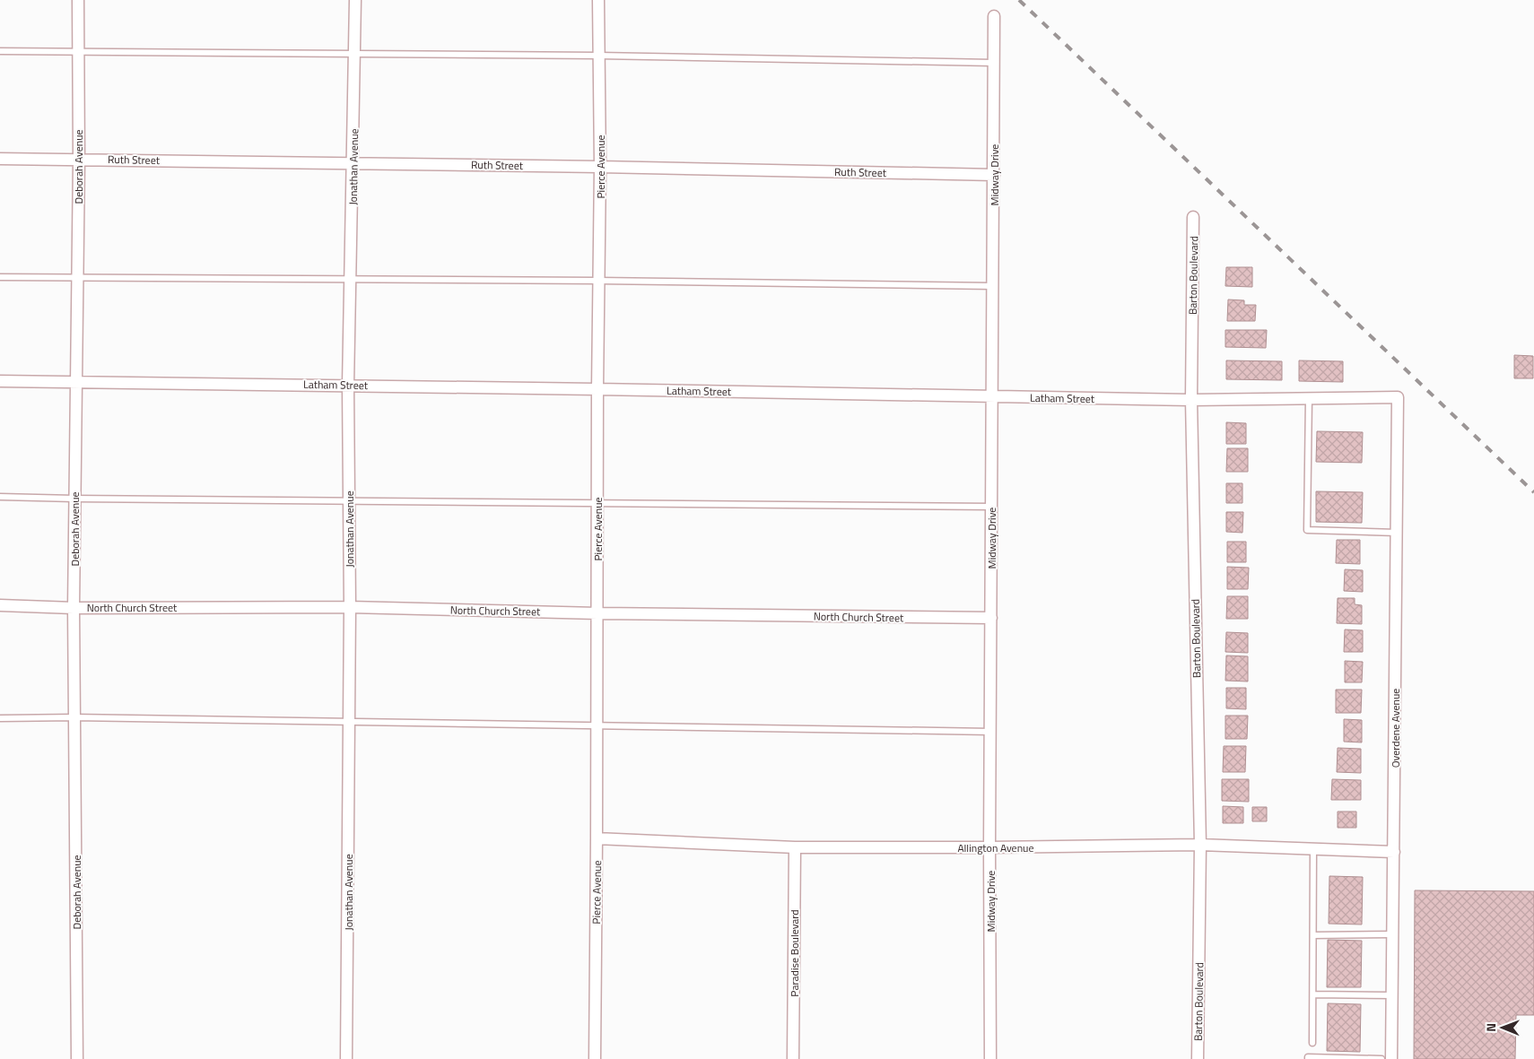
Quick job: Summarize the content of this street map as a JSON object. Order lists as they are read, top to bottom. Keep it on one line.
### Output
{"streets":{"street":["Ruth Street","Deborah Avenue","Jonathan Avenue","Pierce Avenue","Midway Drive","Barton Boulevard","Latham Street","North Church Street","Overdene Avenue","Allington Avenue","Paradise Boulevard"]},"crossings":[["Ruth Street","Deborah Avenue"],["Ruth Street","Jonathan Avenue"],["Ruth Street","Pierce Avenue"],["Ruth Street","Midway Drive"],["Deborah Avenue","Latham Street"],["Deborah Avenue","North Church Street"],["Jonathan Avenue","Latham Street"],["Jonathan Avenue","North Church Street"],["Pierce Avenue","Latham Street"],["Pierce Avenue","North Church Street"],["Pierce Avenue","Allington Avenue"],["Midway Drive","Latham Street"],["Midway Drive","North Church Street"],["Midway Drive","Allington Avenue"],["Barton Boulevard","Latham Street"],["Barton Boulevard","Allington Avenue"],["Latham Street","Overdene Avenue"],["Overdene Avenue","Allington Avenue"],["Allington Avenue","Paradise Boulevard"]],"north":"left"}
